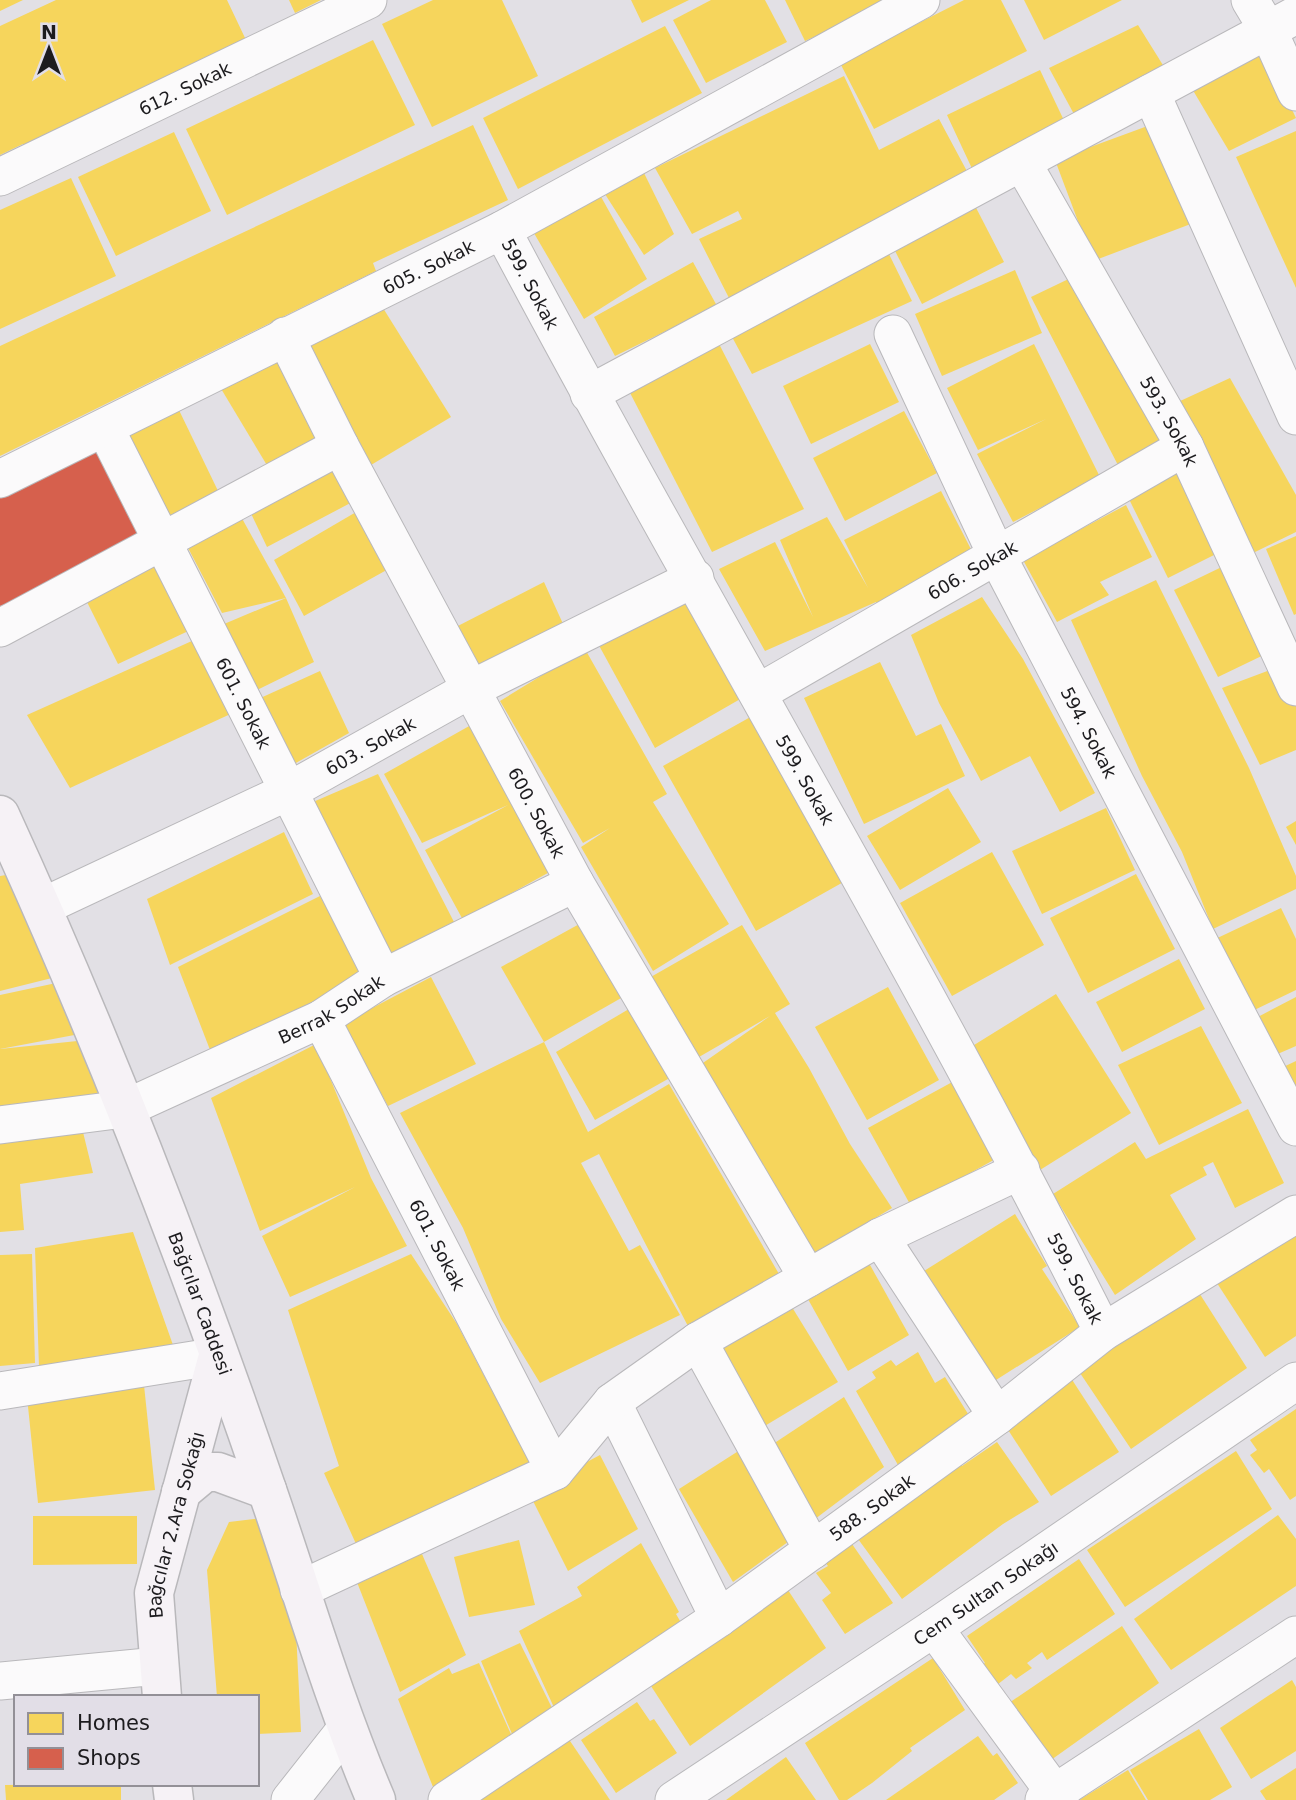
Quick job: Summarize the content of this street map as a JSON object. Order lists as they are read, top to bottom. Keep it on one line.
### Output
{"streets":{"main road":["Bağcılar Caddesi","Bağcılar 2.Ara Sokağı"],"street":["612. Sokak","605. Sokak","599. Sokak","593. Sokak","606. Sokak","601. Sokak","594. Sokak","603. Sokak","600. Sokak","Berrak Sokak","588. Sokak","Cem Sultan Sokağı"]},"crossings":[["605. Sokak","599. Sokak"],["605. Sokak","601. Sokak"],["605. Sokak","600. Sokak"],["599. Sokak","606. Sokak"],["599. Sokak","603. Sokak"],["599. Sokak","588. Sokak"],["593. Sokak","606. Sokak"],["606. Sokak","594. Sokak"],["601. Sokak","603. Sokak"],["601. Sokak","Berrak Sokak"],["603. Sokak","600. Sokak"],["603. Sokak","Bağcılar Caddesi"],["600. Sokak","Berrak Sokak"],["Berrak Sokak","Bağcılar Caddesi"],["Bağcılar Caddesi","Bağcılar 2.Ara Sokağı"]],"legend":["Homes","Shops"],"north":"top"}
